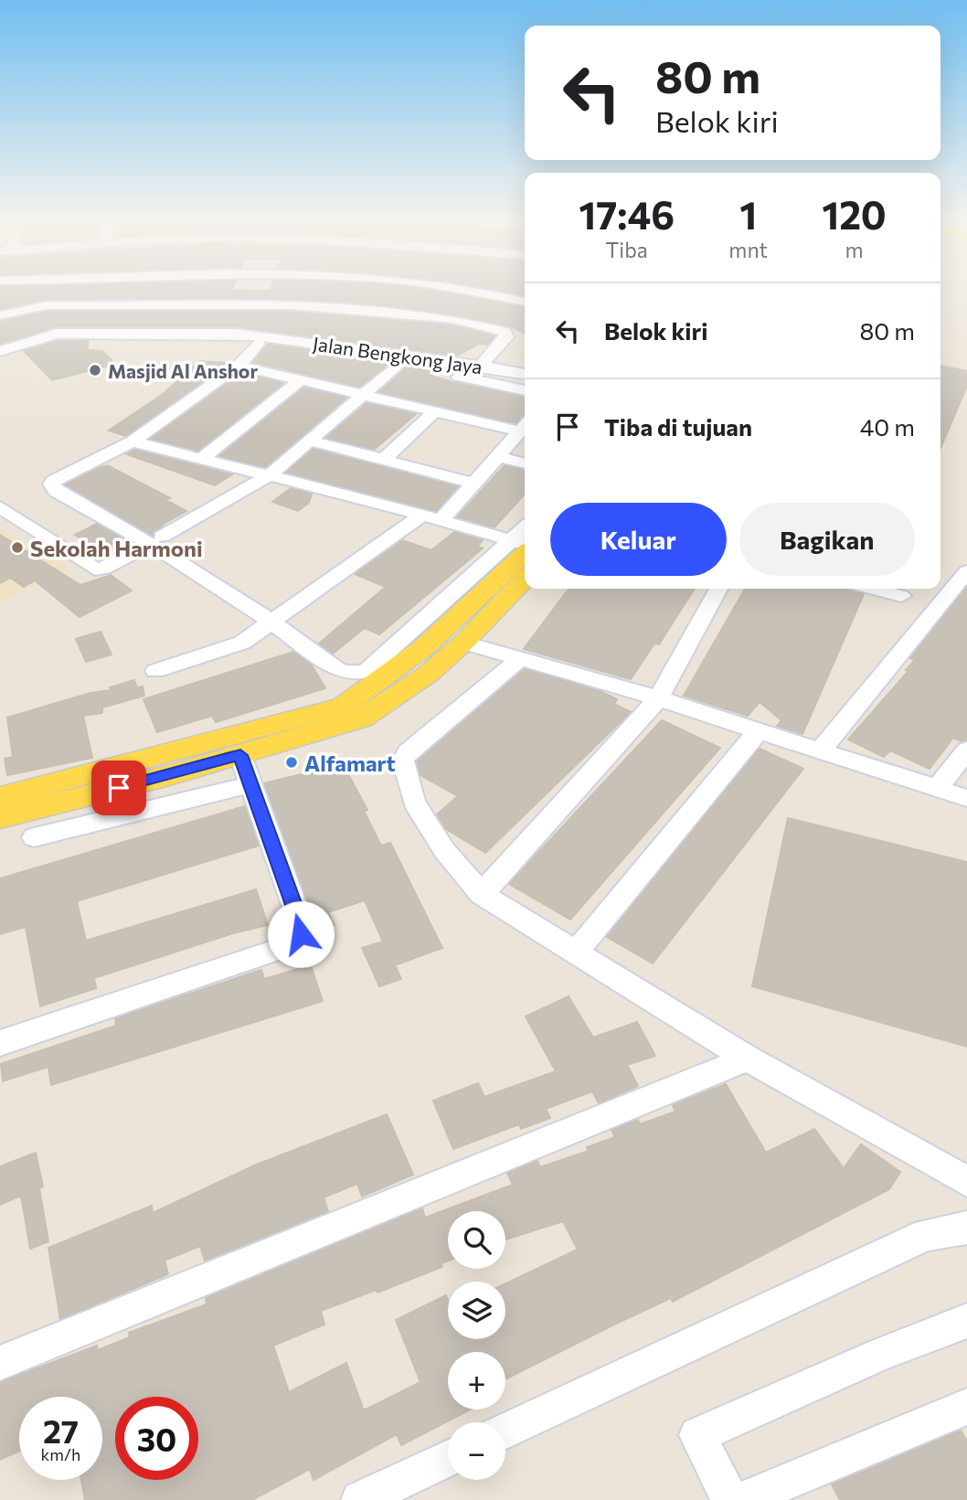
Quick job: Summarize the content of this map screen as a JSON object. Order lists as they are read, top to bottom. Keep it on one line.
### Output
{"streets":{"street":["Jalan Bengkong Jaya"]},"places":["Masjid Al Anshor","Sekolah Harmoni","Alfamart"],"page":{"turn":["80 m","Belok kiri"],"eta":["17:46","Tiba","1","mnt","120","m"],"list":[{"name":"Belok kiri","value":"80 m"},{"name":"Tiba di tujuan","value":"40 m"}],"buttons":["Keluar","Bagikan"],"map_buttons":["+","−"],"speed":"27 km/h","limit":"30"}}
